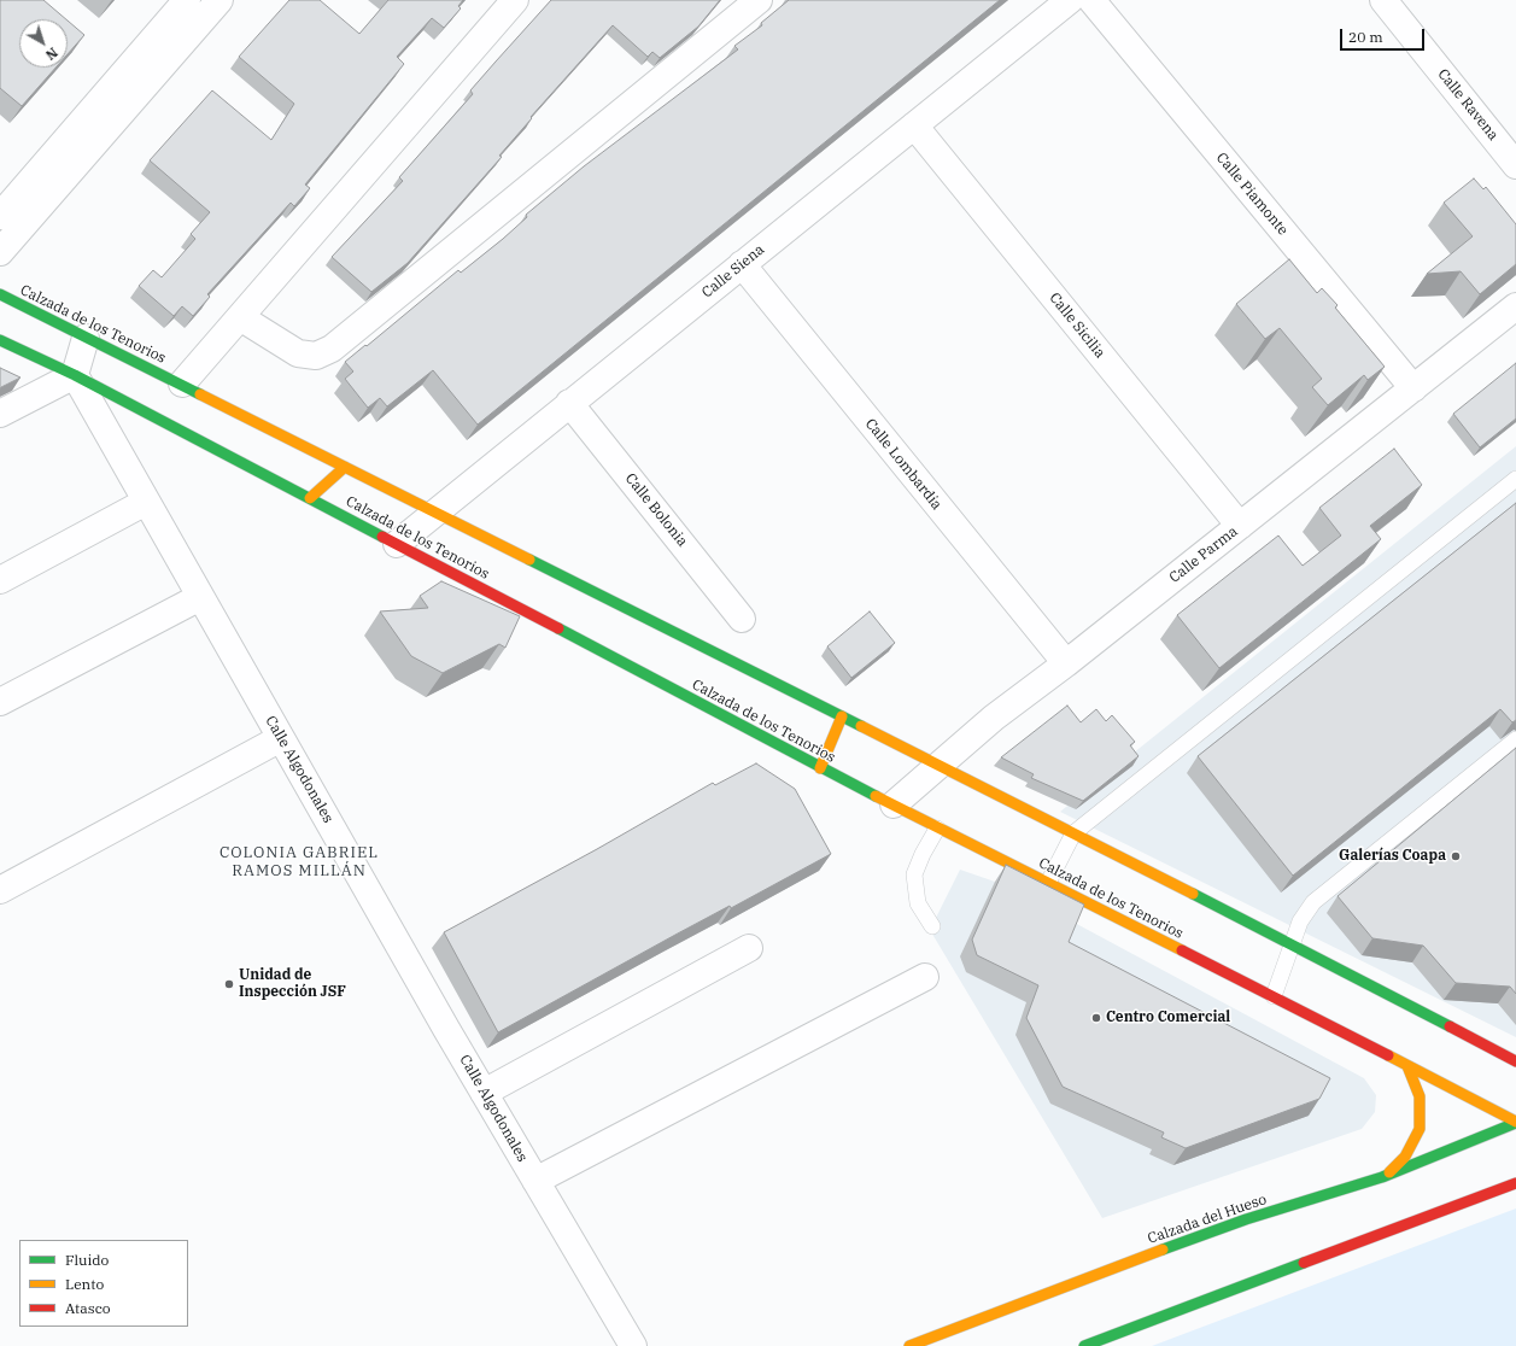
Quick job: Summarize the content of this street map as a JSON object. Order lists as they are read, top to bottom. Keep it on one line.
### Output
{"streets":{"street":["Calle Ravena","Calle Piamonte","Calle Siena","Calzada de los Tenorios","Calle Sicilia","Calle Lombardía","Calle Bolonia","Calle Parma","Calle Algodonales","Calzada del Hueso"]},"crossings":[["Calle Piamonte","Calle Parma"],["Calle Siena","Calzada de los Tenorios"],["Calle Siena","Calle Sicilia"],["Calle Siena","Calle Lombardía"],["Calle Siena","Calle Bolonia"],["Calzada de los Tenorios","Calle Parma"],["Calzada de los Tenorios","Calle Algodonales"],["Calzada de los Tenorios","Calzada del Hueso"],["Calle Sicilia","Calle Parma"],["Calle Lombardía","Calle Parma"]],"districts":["COLONIA GABRIEL RAMOS MILLÁN"],"places":["Galerías Coapa","Unidad de Inspección JSF","Centro Comercial"],"legend":["Fluido","Lento","Atasco"],"scale_bar":"20 m","north":"bottom right"}
